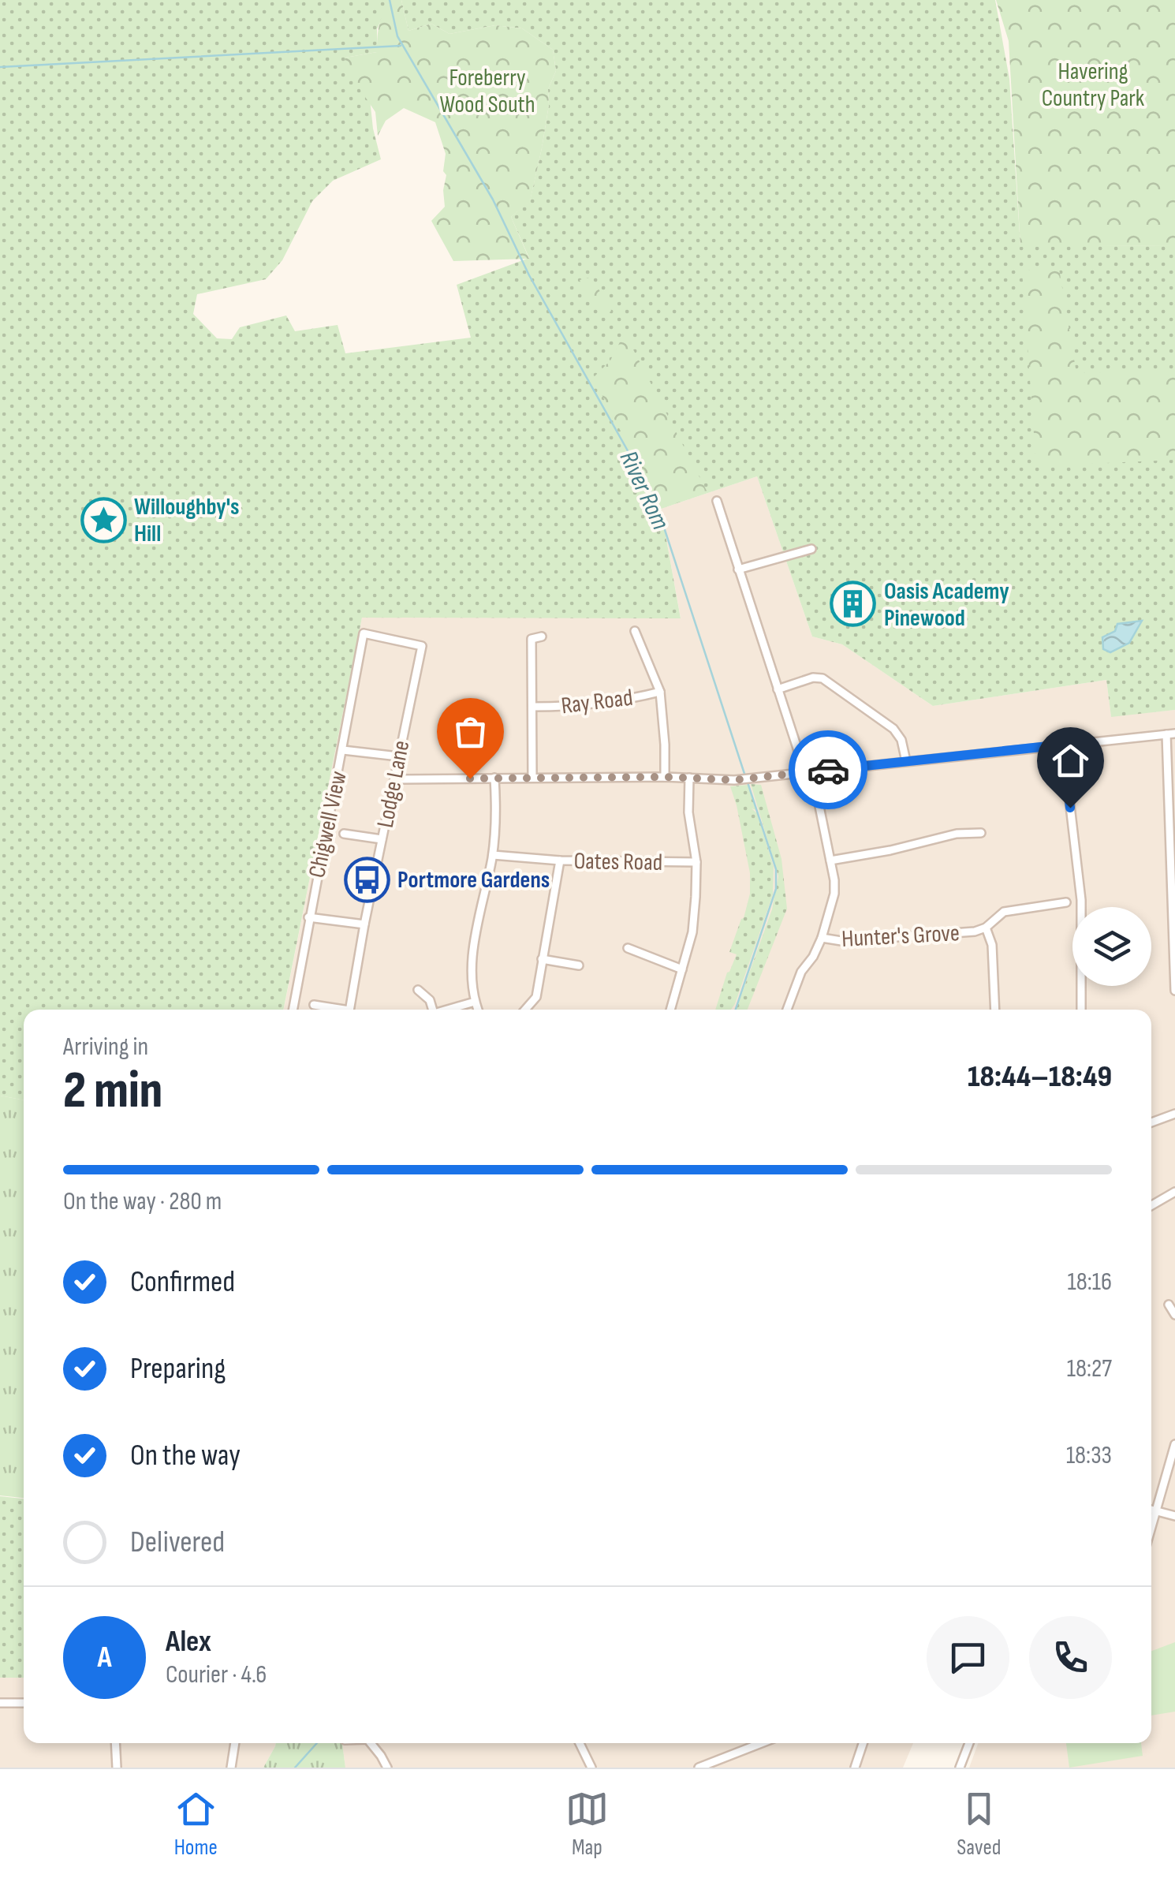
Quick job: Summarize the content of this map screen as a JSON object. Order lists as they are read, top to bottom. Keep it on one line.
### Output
{"streets":{"street":["Ray Road","Lodge Lane","Chigwell View","Oates Road","Hunter's Grove"]},"crossings":[["Lodge Lane","Chigwell View"]],"water":["River Rom"],"parks":["Havering Country Park","Foreberry Wood South"],"places":{"place":["Willoughby's Hill"],"building":["Oasis Academy Pinewood"],"bus stop":["Portmore Gardens"]},"page":{"heading":["2 min","Arriving in","18:44–18:49"],"panel":["Alex","Courier · 4.6"],"bar":"On the way · 280 m","list":[["Confirmed","18:16"],["Preparing","18:27"],["On the way","18:33"],"Delivered"],"round":"A","tabs":["Home","Map","Saved"]}}
